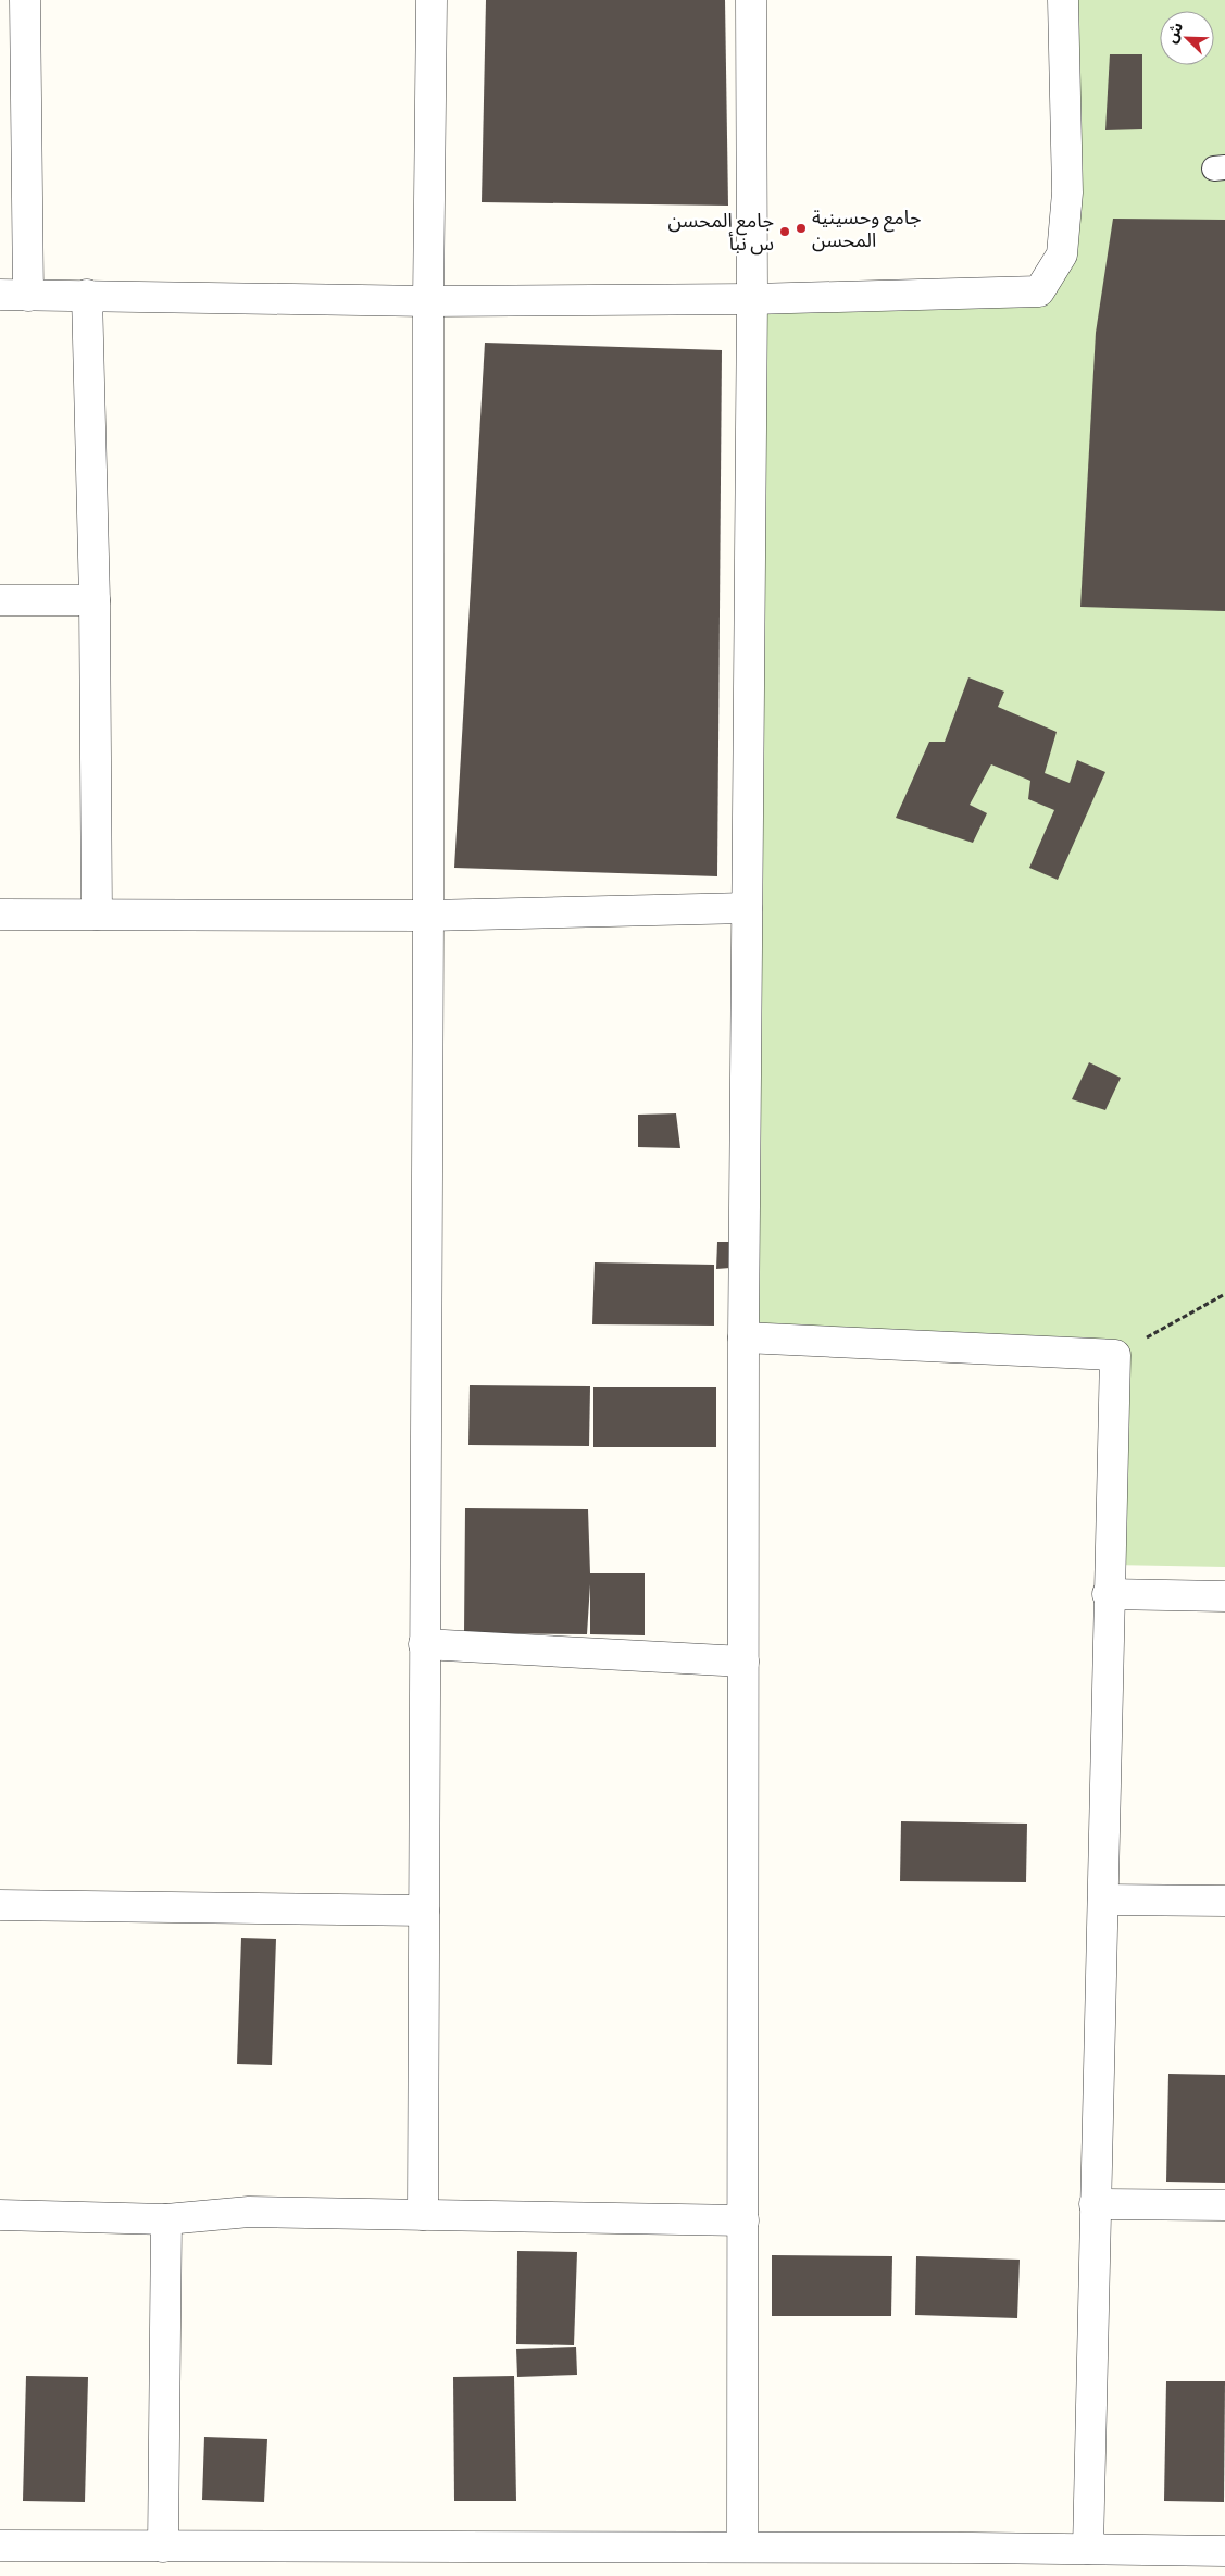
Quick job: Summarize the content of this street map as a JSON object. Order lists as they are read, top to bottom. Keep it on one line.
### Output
{"places":["جامع وحسينية المحسن","جامع المحسن س نبأ"],"north":"top left"}
